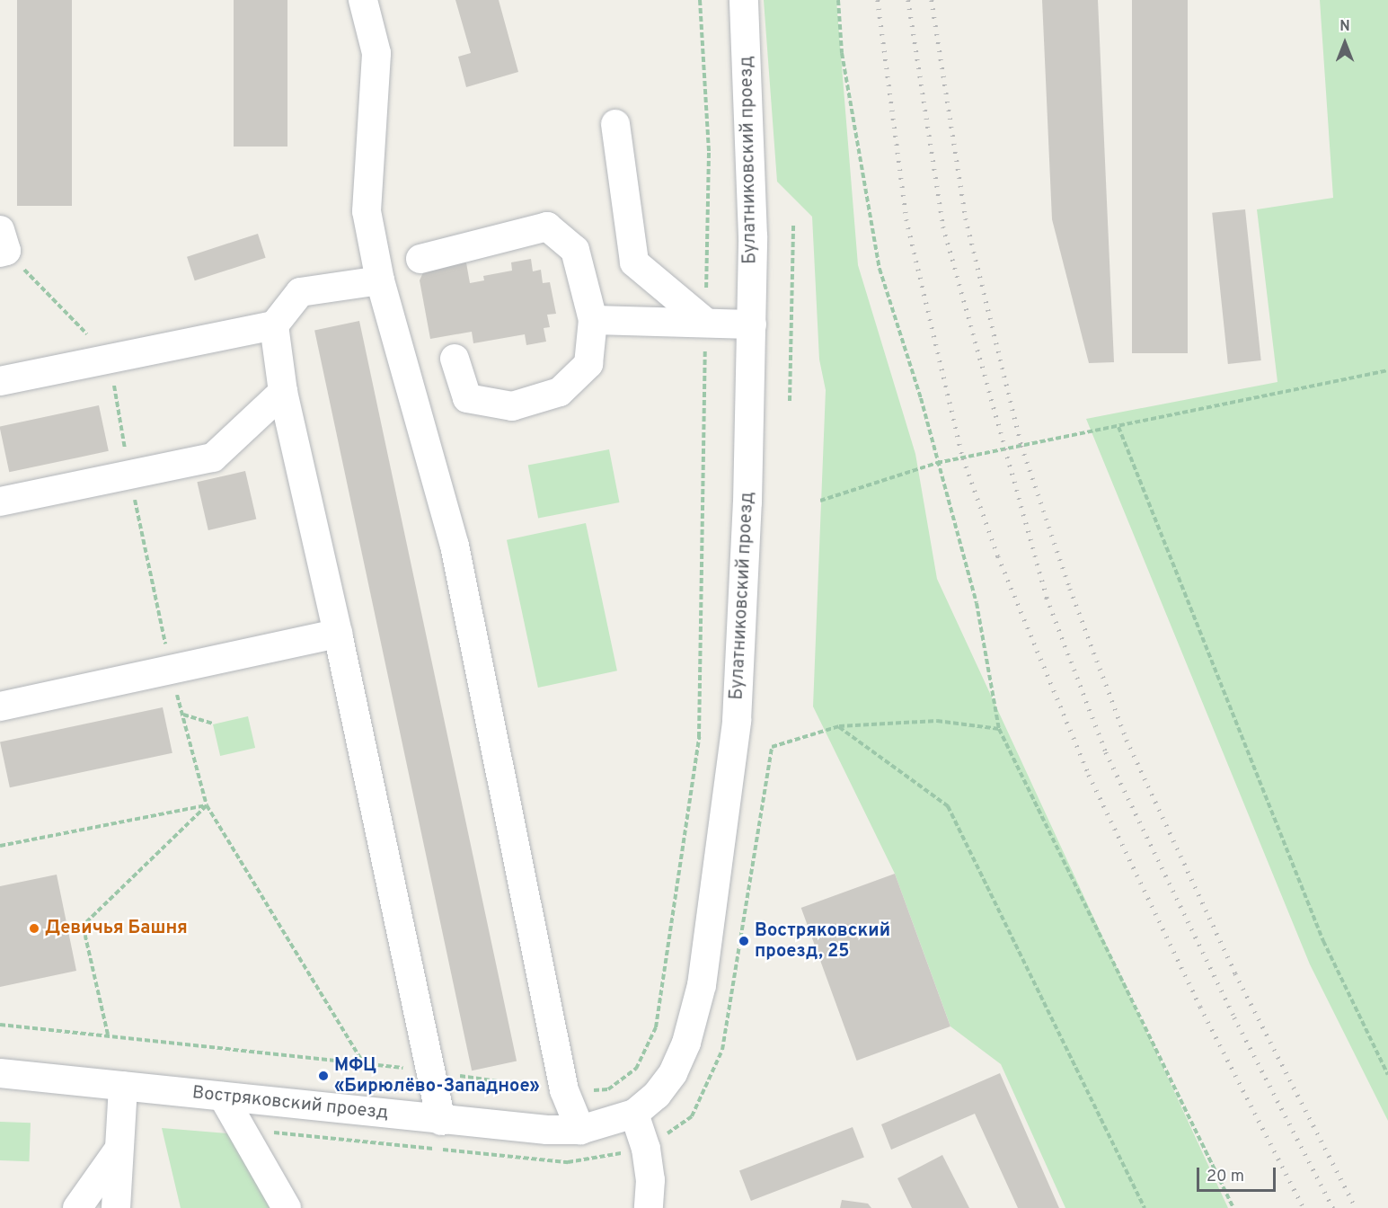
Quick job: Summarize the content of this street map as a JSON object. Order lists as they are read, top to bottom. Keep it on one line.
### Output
{"streets":{"street":["Булатниковский проезд","Востряковский проезд"]},"crossings":[["Булатниковский проезд","Востряковский проезд"]],"places":["Девичья Башня","Востряковский проезд, 25","МФЦ «Бирюлёво-Западное»"],"scale_bar":"20 m","north":"top"}
